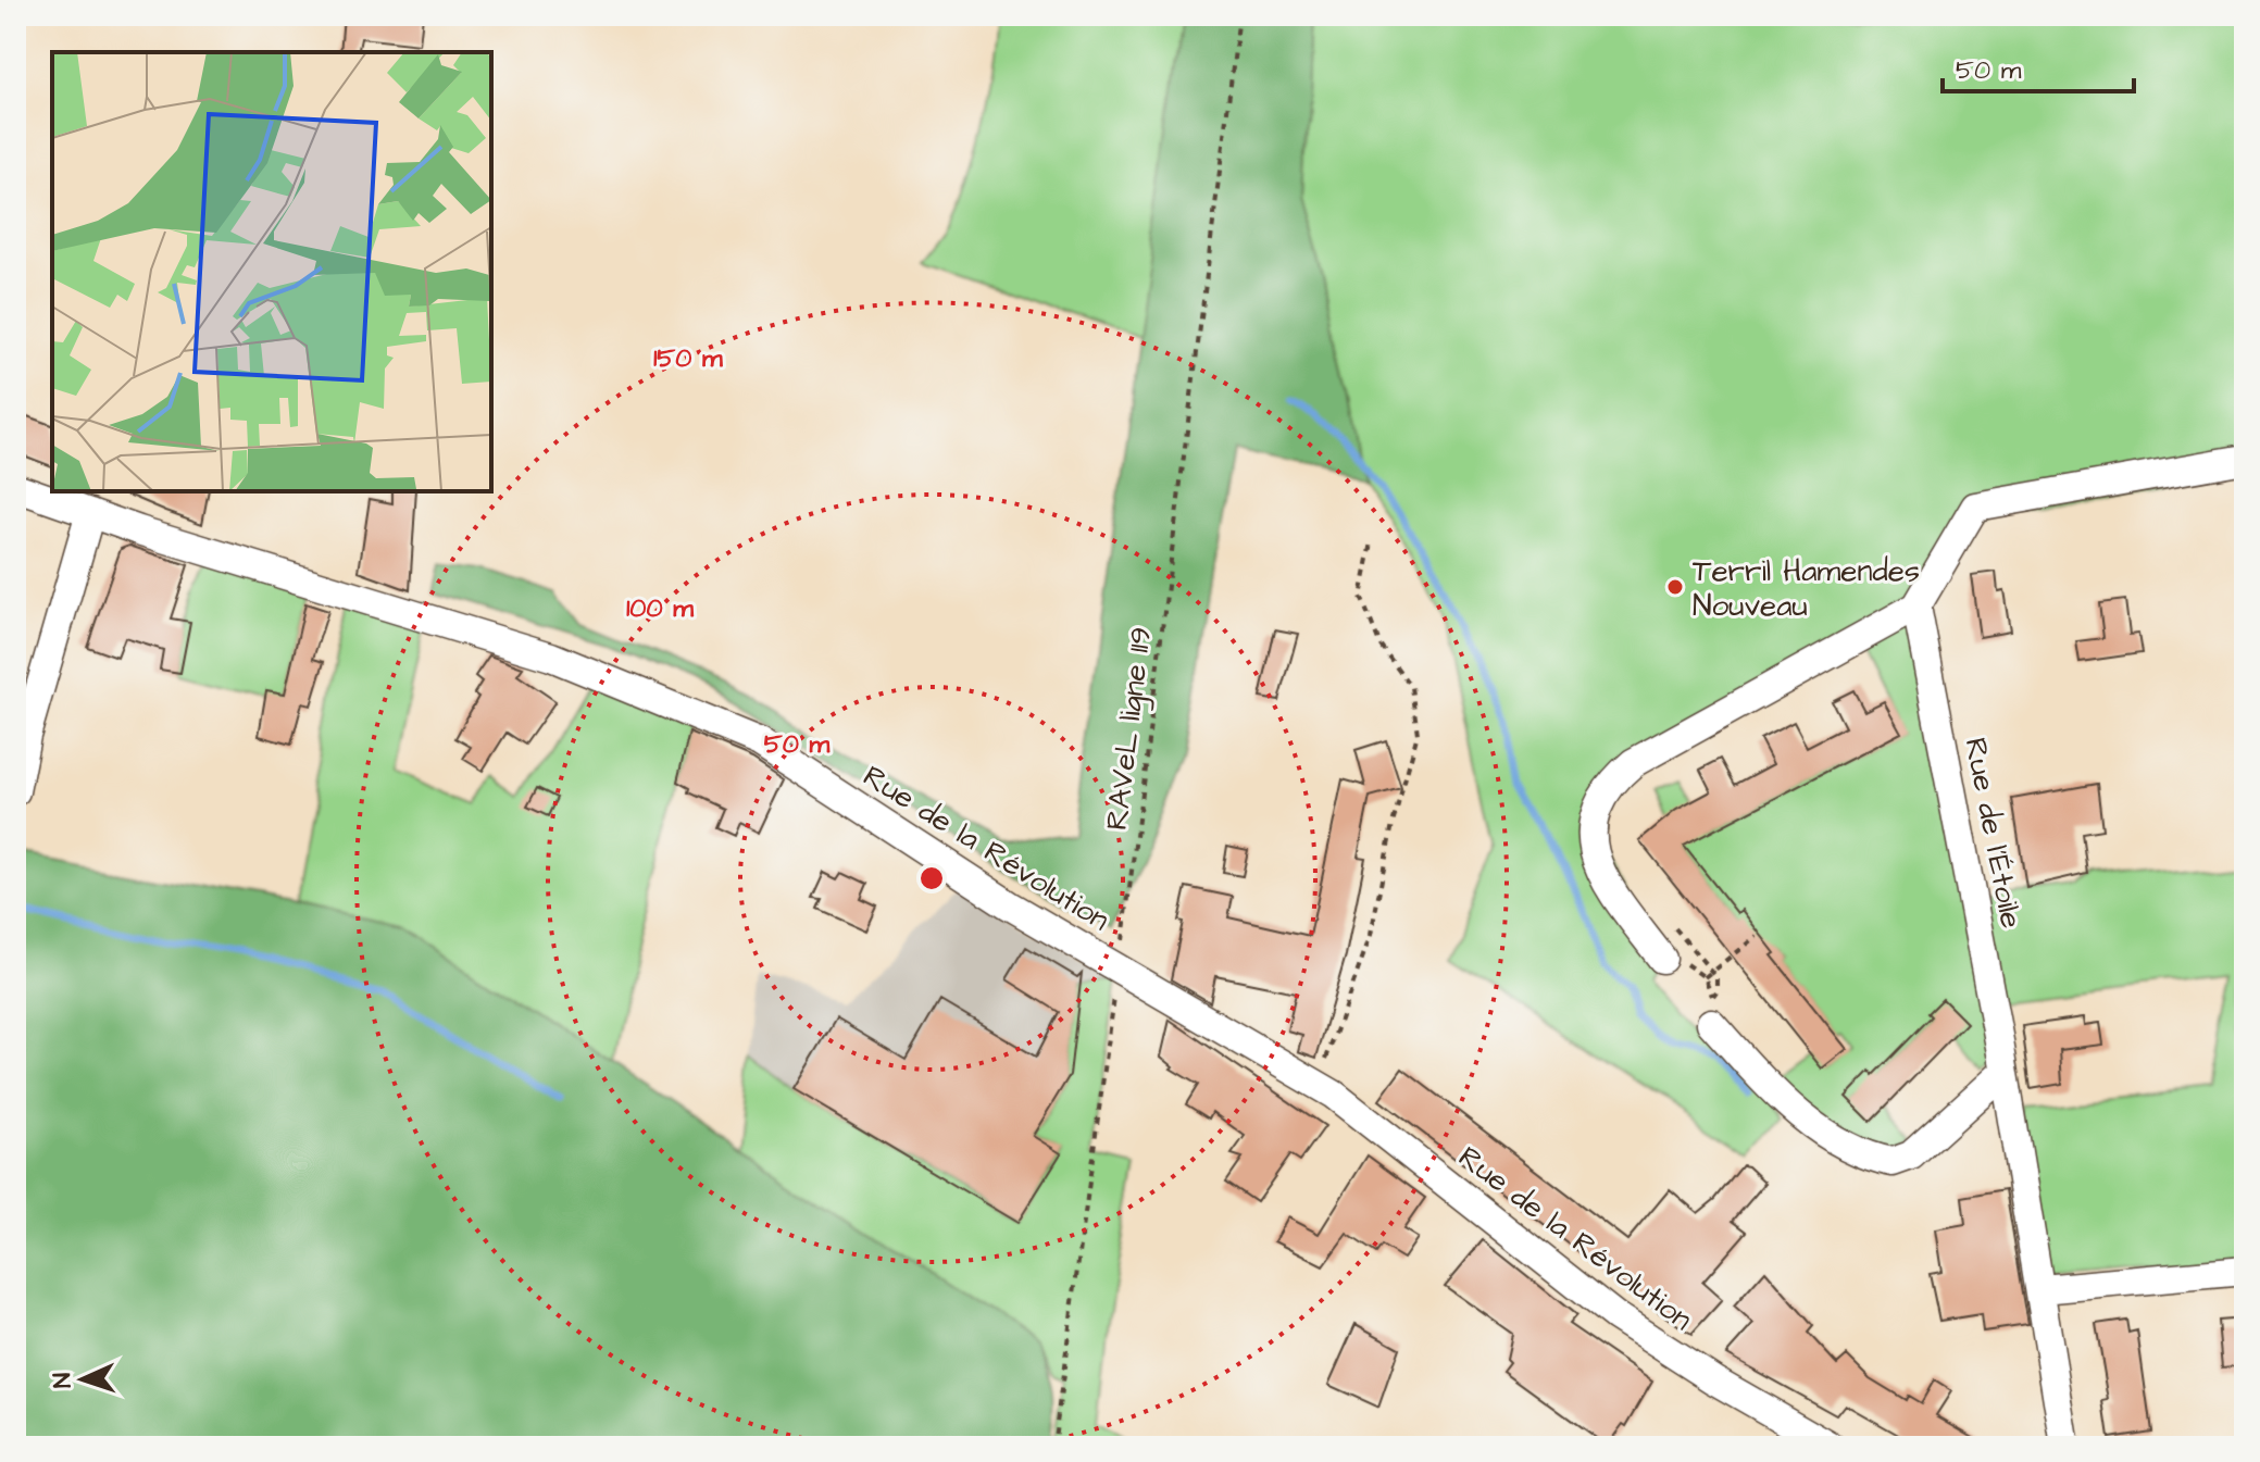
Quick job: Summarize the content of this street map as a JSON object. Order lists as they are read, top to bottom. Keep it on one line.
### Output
{"streets":{"street":["Rue de l'Étoile","Rue de la Révolution"],"path":["RAVeL ligne 119"]},"crossings":[["RAVeL ligne 119","Rue de la Révolution"]],"places":["Terril Hamendes Nouveau"],"scale_bar":"50 m","north":"left","rings":["150 m","100 m","50 m"]}
